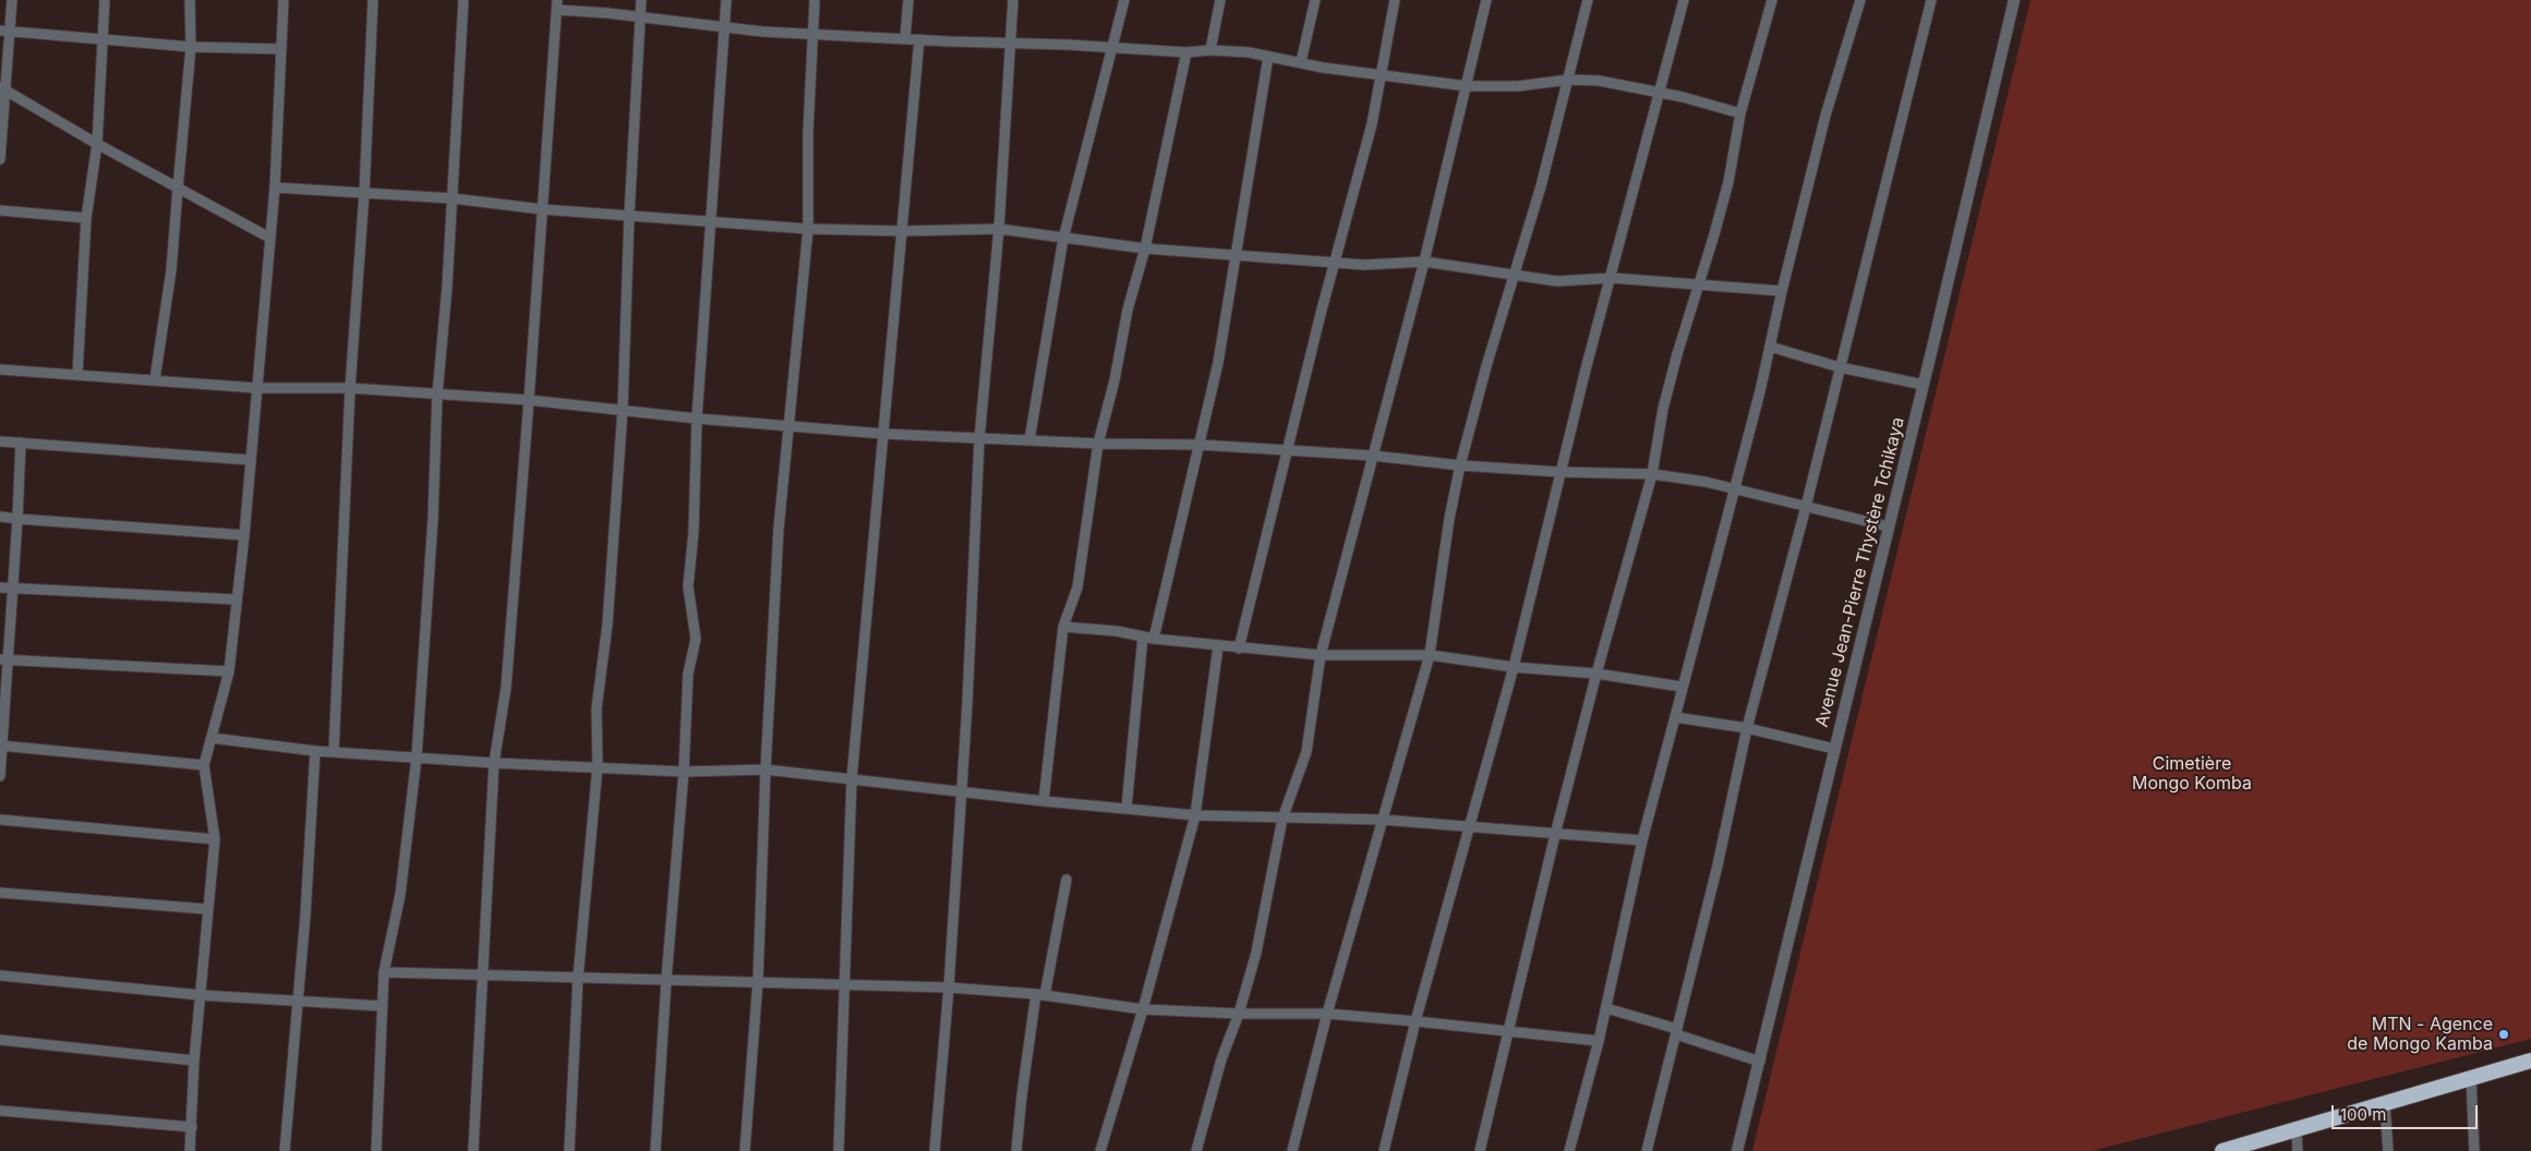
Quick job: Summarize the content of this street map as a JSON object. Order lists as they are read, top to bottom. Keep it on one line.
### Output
{"streets":{"street":["Avenue Jean-Pierre Thystère Tchikaya"]},"parks":["Cimetière Mongo Komba"],"places":["MTN - Agence de Mongo Kamba"],"scale_bar":"100 m"}
